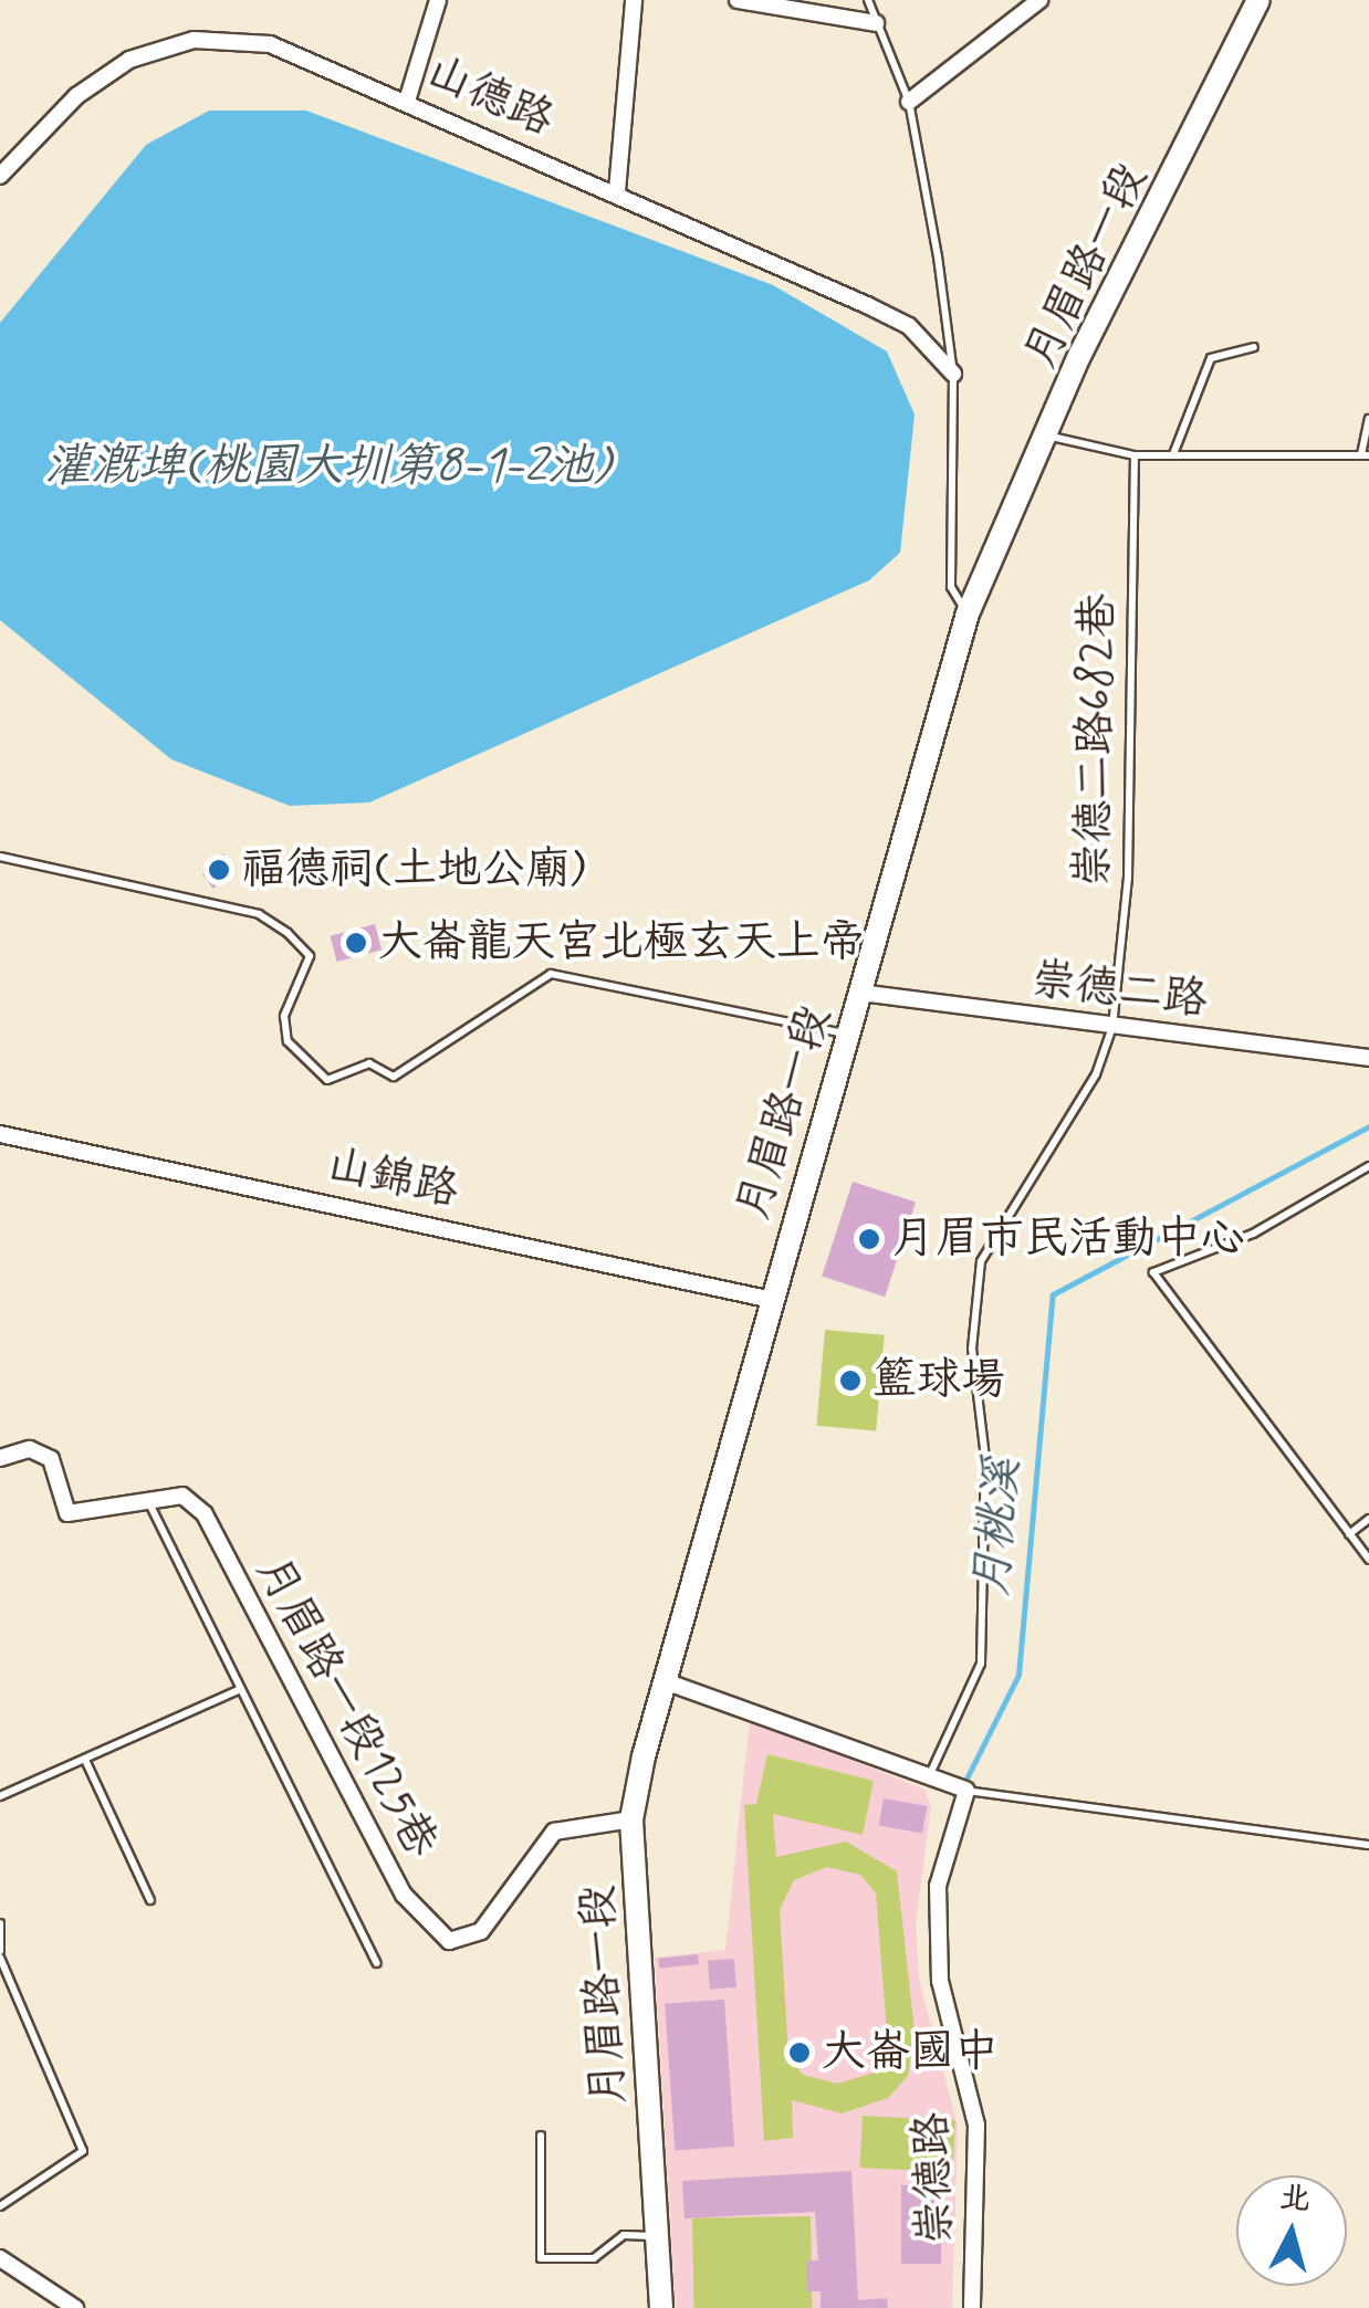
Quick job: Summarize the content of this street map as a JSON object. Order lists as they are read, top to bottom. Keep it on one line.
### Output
{"streets":{"street":["山德路","月眉路一段","崇德二路","山錦路","月眉路一段125巷","崇德路"],"lane":["崇德二路682巷"]},"crossings":[["月眉路一段","崇德二路"],["月眉路一段","山錦路"],["月眉路一段","月眉路一段125巷"],["崇德二路682巷","崇德二路"]],"water":["灌溉埤(桃園大圳第8-1-2池)","月桃溪"],"places":["福德祠(土地公廟)","大崙龍天宮北極玄天上帝","月眉市民活動中心","籃球場","大崙國中"],"north":"top"}
